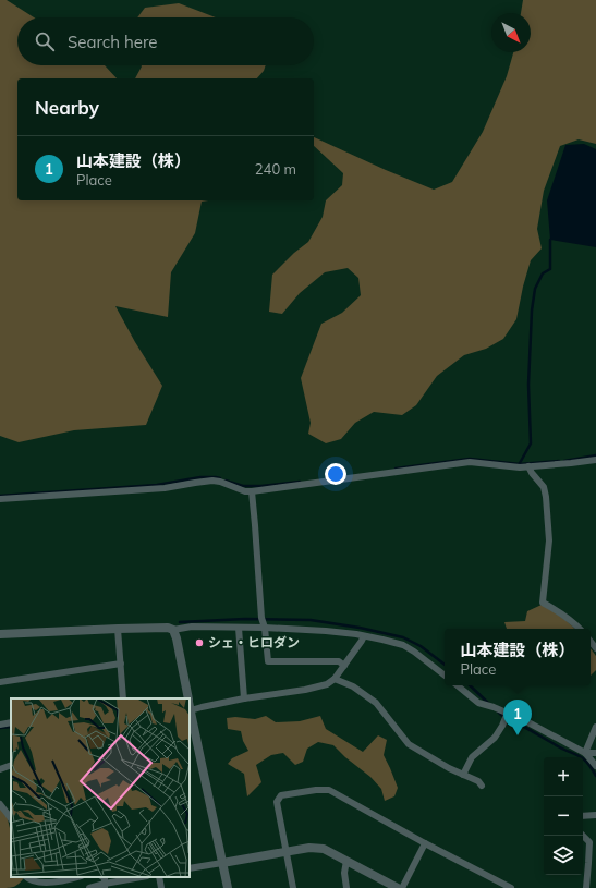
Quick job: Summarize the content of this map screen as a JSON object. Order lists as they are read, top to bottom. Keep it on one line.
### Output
{"places":["シェ・ヒロダン"],"north":"bottom right","page":{"search":"Search here","heading":"Nearby","list":[{"mark":"1","name":"山本建設（株）","note":"Place","value":"240 m"}],"popup":["山本建設（株）","Place"],"pins":"1","map_buttons":["+","−"]}}
